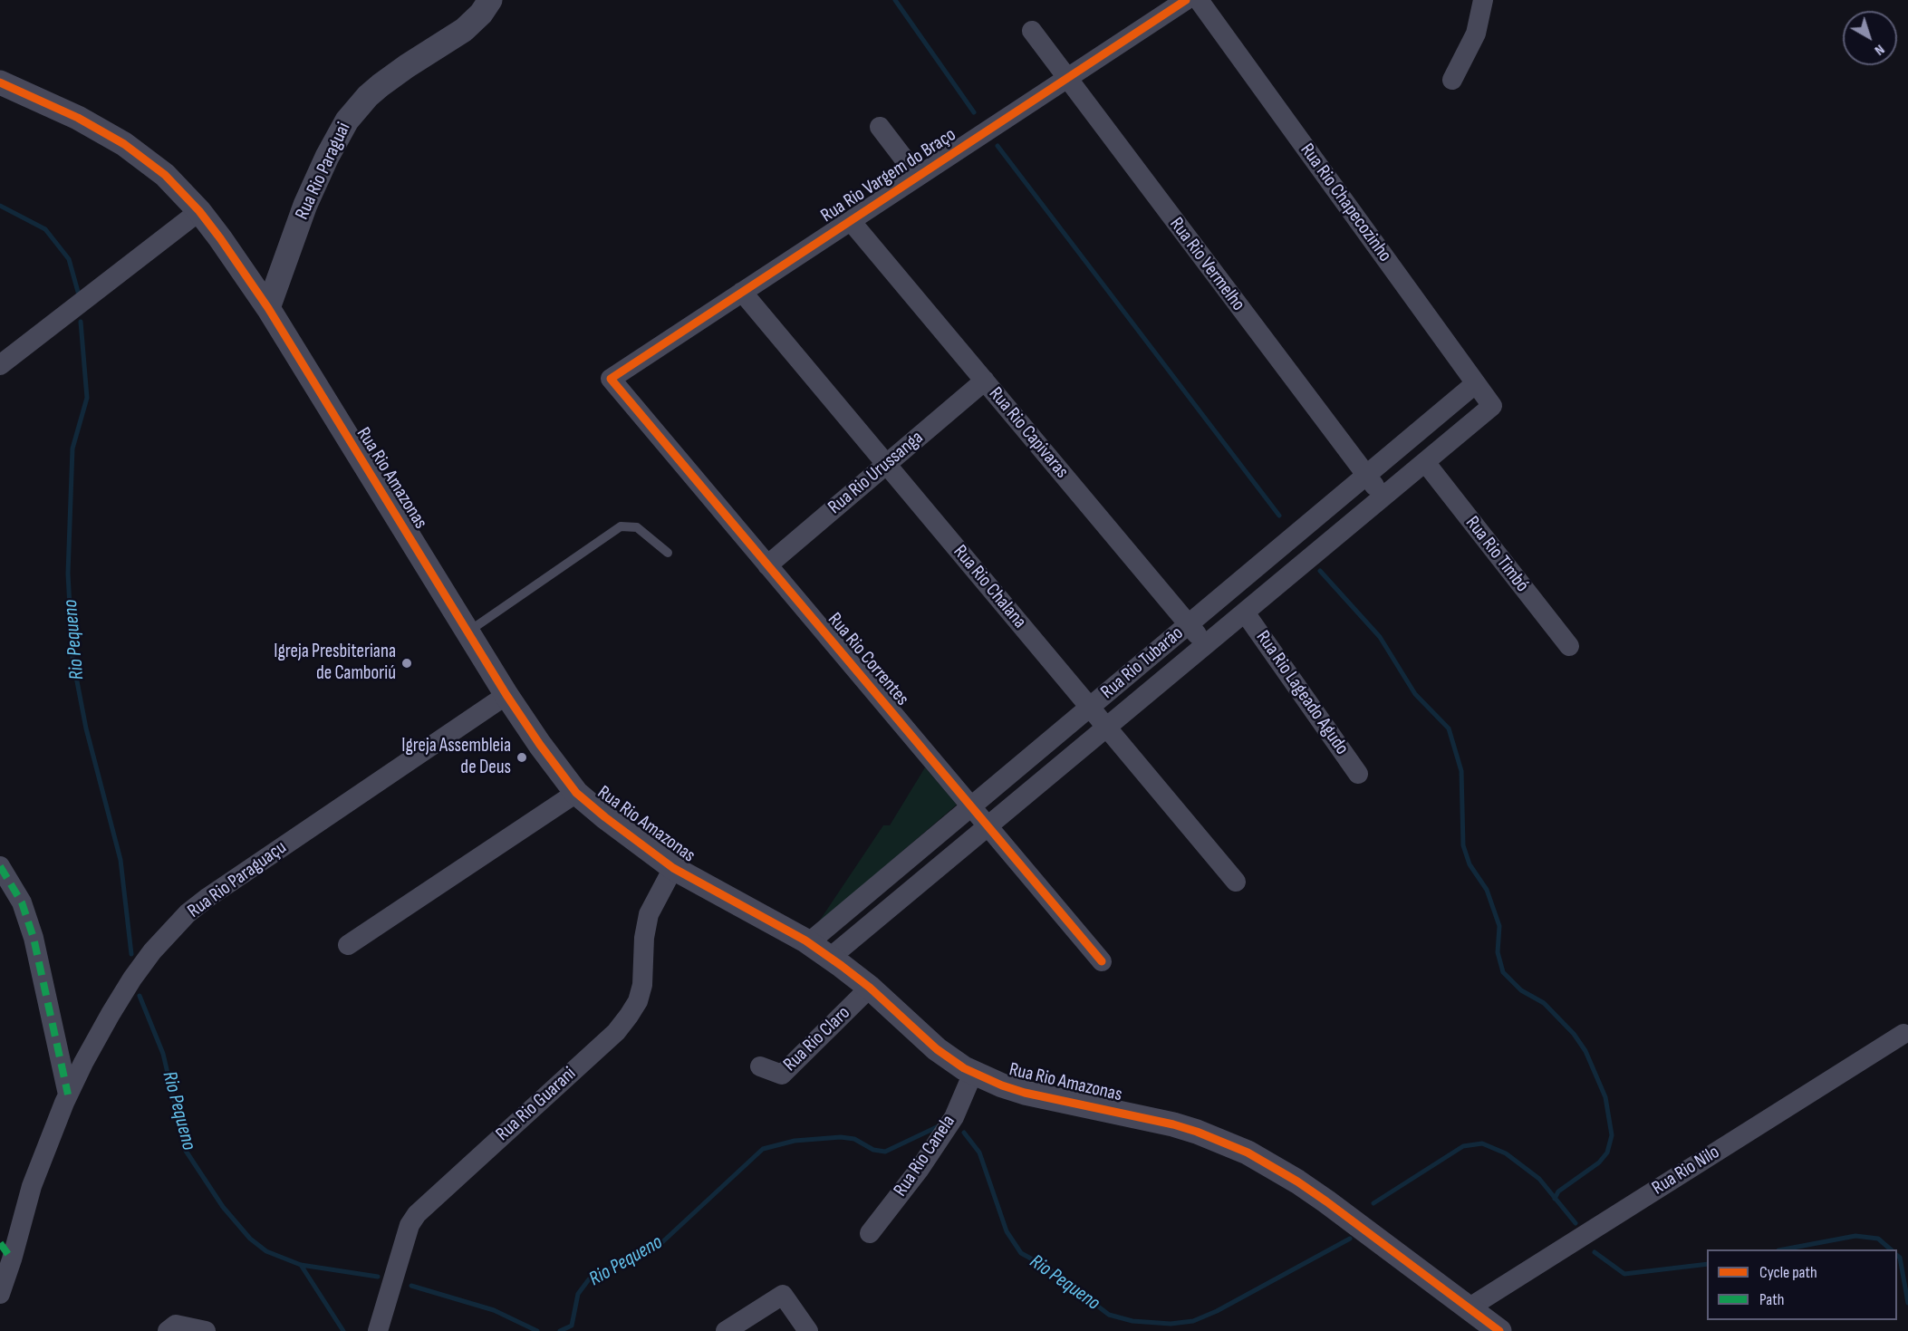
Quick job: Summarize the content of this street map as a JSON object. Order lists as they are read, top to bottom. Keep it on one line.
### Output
{"streets":{"street":["Rua Rio Paraguai","Rua Rio Vargem do Braço","Rua Rio Chapecozinho","Rua Rio Vermelho","Rua Rio Capivaras","Rua Rio Urussanga","Rua Rio Amazonas","Rua Rio Timbó","Rua Rio Chalana","Rua Rio Correntes","Rua Rio Tubarão","Rua Rio Lageado Agudo","Rua Rio Paraguaçu","Rua Rio Claro","Rua Rio Guarani","Rua Rio Canela","Rua Rio Nilo"]},"crossings":[["Rua Rio Paraguai","Rua Rio Amazonas"],["Rua Rio Vargem do Braço","Rua Rio Vermelho"],["Rua Rio Vargem do Braço","Rua Rio Capivaras"],["Rua Rio Vargem do Braço","Rua Rio Chalana"],["Rua Rio Vargem do Braço","Rua Rio Correntes"],["Rua Rio Chapecozinho","Rua Rio Tubarão"],["Rua Rio Vermelho","Rua Rio Tubarão"],["Rua Rio Capivaras","Rua Rio Urussanga"],["Rua Rio Capivaras","Rua Rio Tubarão"],["Rua Rio Urussanga","Rua Rio Chalana"],["Rua Rio Urussanga","Rua Rio Correntes"],["Rua Rio Amazonas","Rua Rio Tubarão"],["Rua Rio Amazonas","Rua Rio Paraguaçu"],["Rua Rio Amazonas","Rua Rio Claro"],["Rua Rio Amazonas","Rua Rio Guarani"],["Rua Rio Amazonas","Rua Rio Canela"],["Rua Rio Amazonas","Rua Rio Nilo"],["Rua Rio Timbó","Rua Rio Tubarão"],["Rua Rio Chalana","Rua Rio Tubarão"],["Rua Rio Correntes","Rua Rio Tubarão"],["Rua Rio Tubarão","Rua Rio Lageado Agudo"]],"water":["Rio Pequeno"],"places":["Igreja Presbiteriana de Camboriú","Igreja Assembleia de Deus"],"legend":["Cycle path","Path"],"north":"bottom right"}
